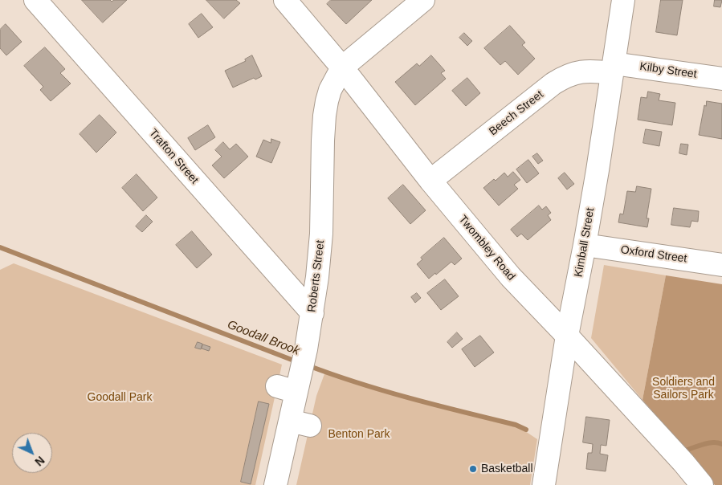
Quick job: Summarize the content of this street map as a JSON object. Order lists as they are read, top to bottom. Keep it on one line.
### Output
{"streets":{"street":["Kilby Street","Beech Street","Trafton Street","Kimball Street","Twombley Road","Oxford Street","Roberts Street"]},"crossings":[["Kilby Street","Beech Street"],["Kilby Street","Kimball Street"],["Beech Street","Kimball Street"],["Beech Street","Twombley Road"],["Trafton Street","Roberts Street"],["Kimball Street","Twombley Road"],["Kimball Street","Oxford Street"],["Twombley Road","Roberts Street"]],"water":["Goodall Brook"],"parks":["Soldiers and Sailors Park","Goodall Park","Benton Park"],"places":["Basketball"],"north":"bottom right"}
